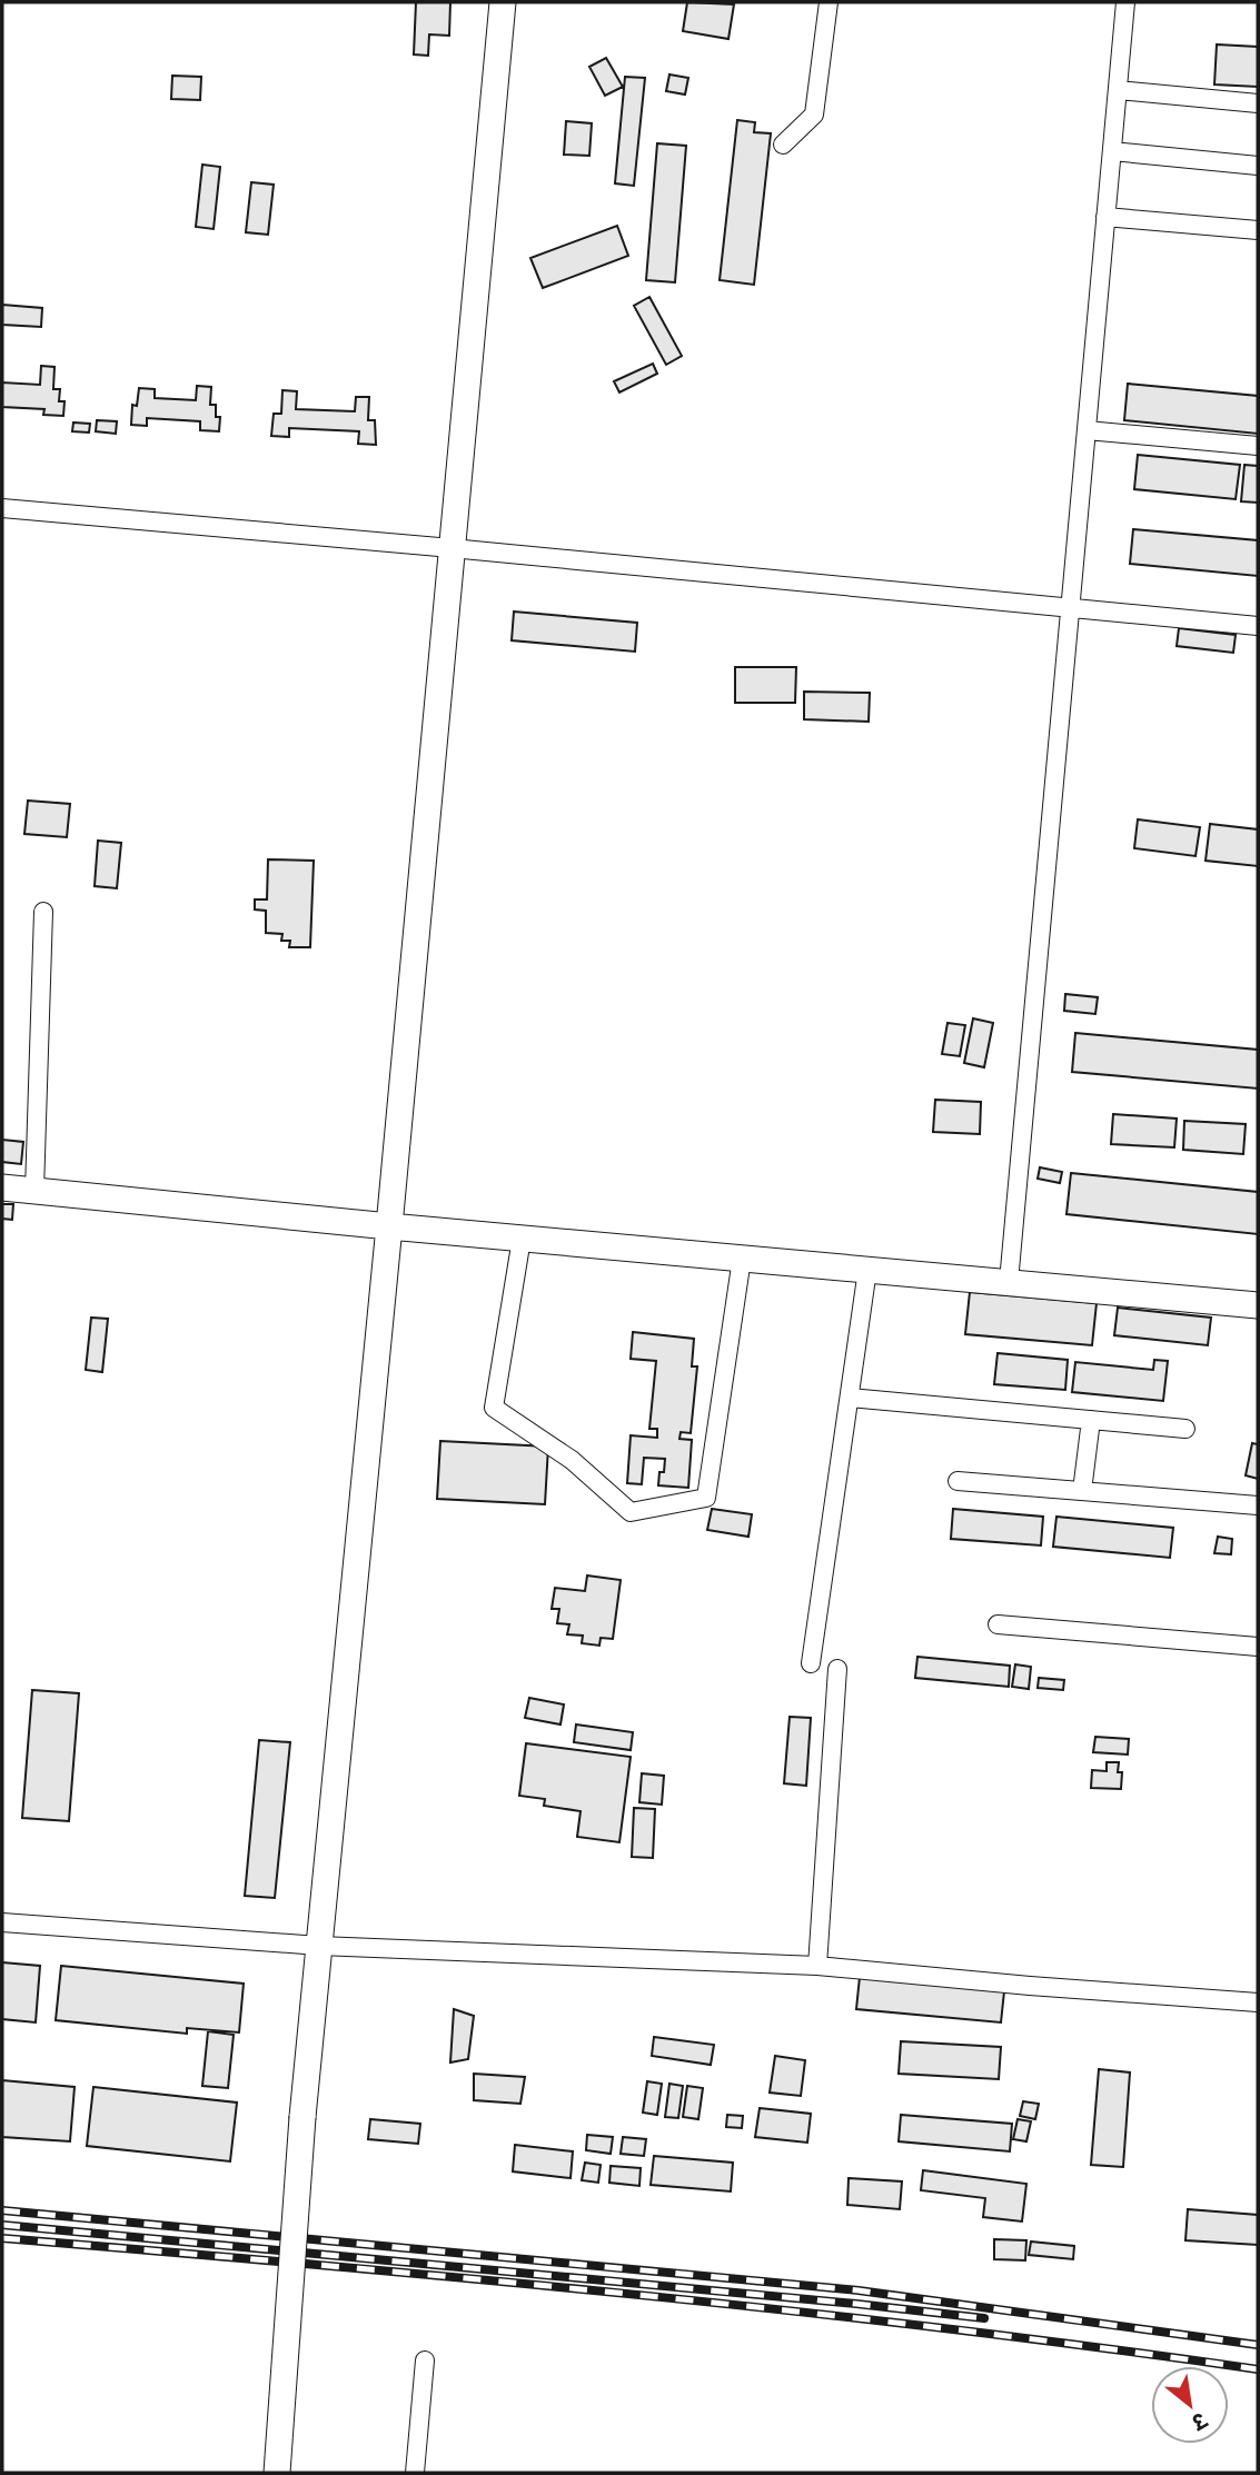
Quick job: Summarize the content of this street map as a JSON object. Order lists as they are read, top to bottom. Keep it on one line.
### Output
{"north":"bottom right"}
